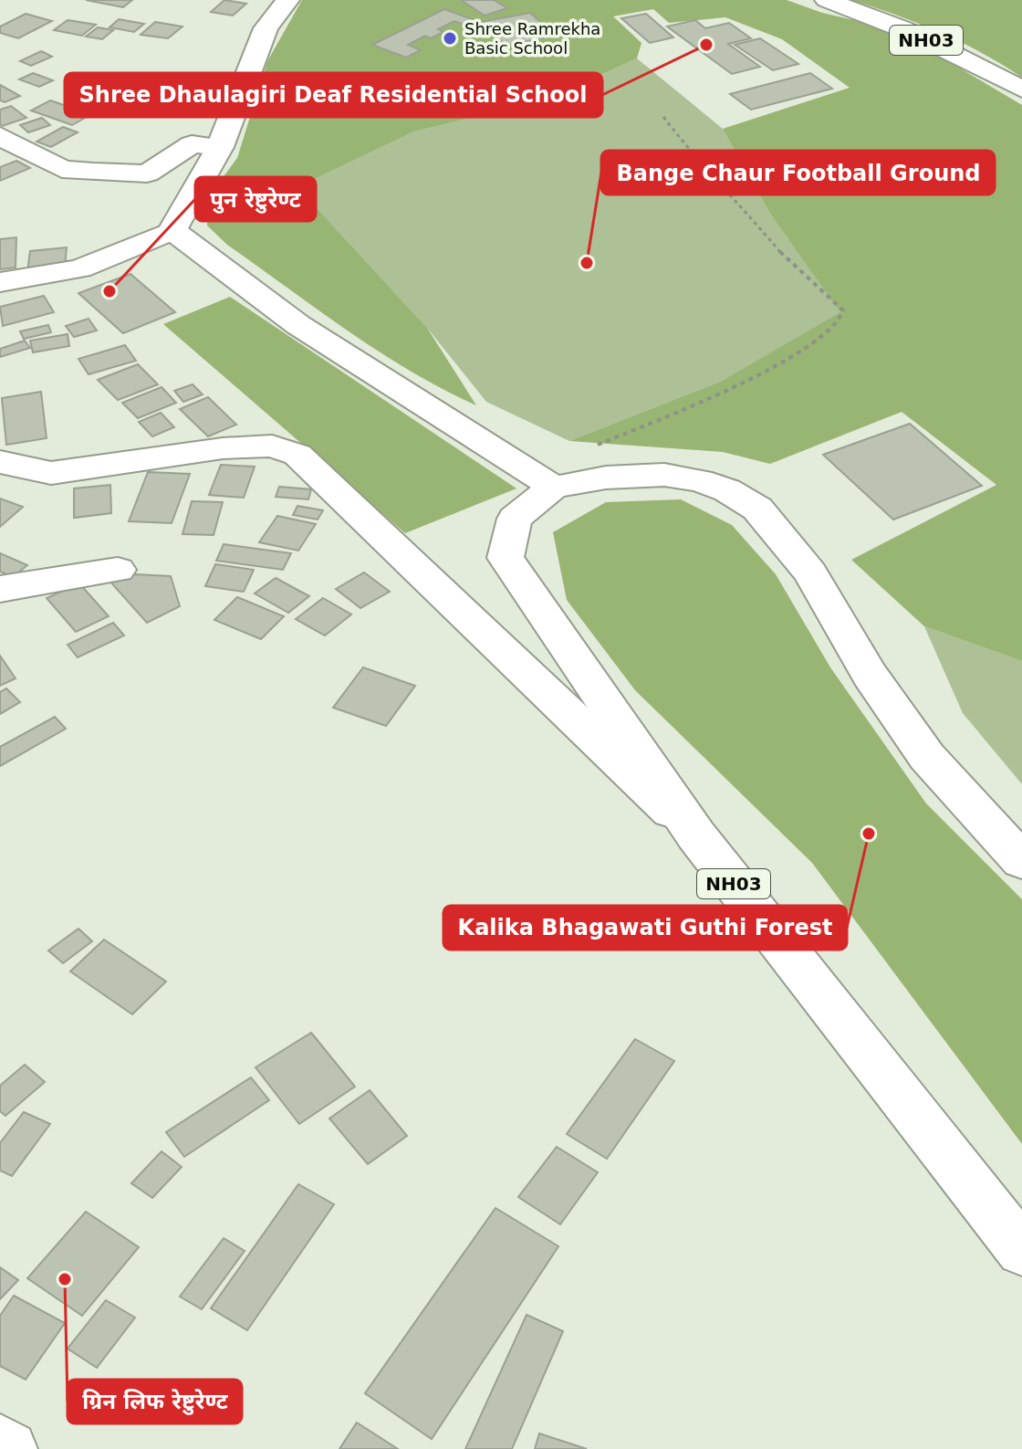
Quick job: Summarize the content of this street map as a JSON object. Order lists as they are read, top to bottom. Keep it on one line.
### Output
{"streets":{"main road":["NH03"]},"places":["Shree Ramrekha Basic School","Shree Dhaulagiri Deaf Residential School","Bange Chaur Football Ground","पुन रेष्टुरेण्ट","Kalika Bhagawati Guthi Forest","ग्रिन लिफ रेष्टुरेण्ट"]}
